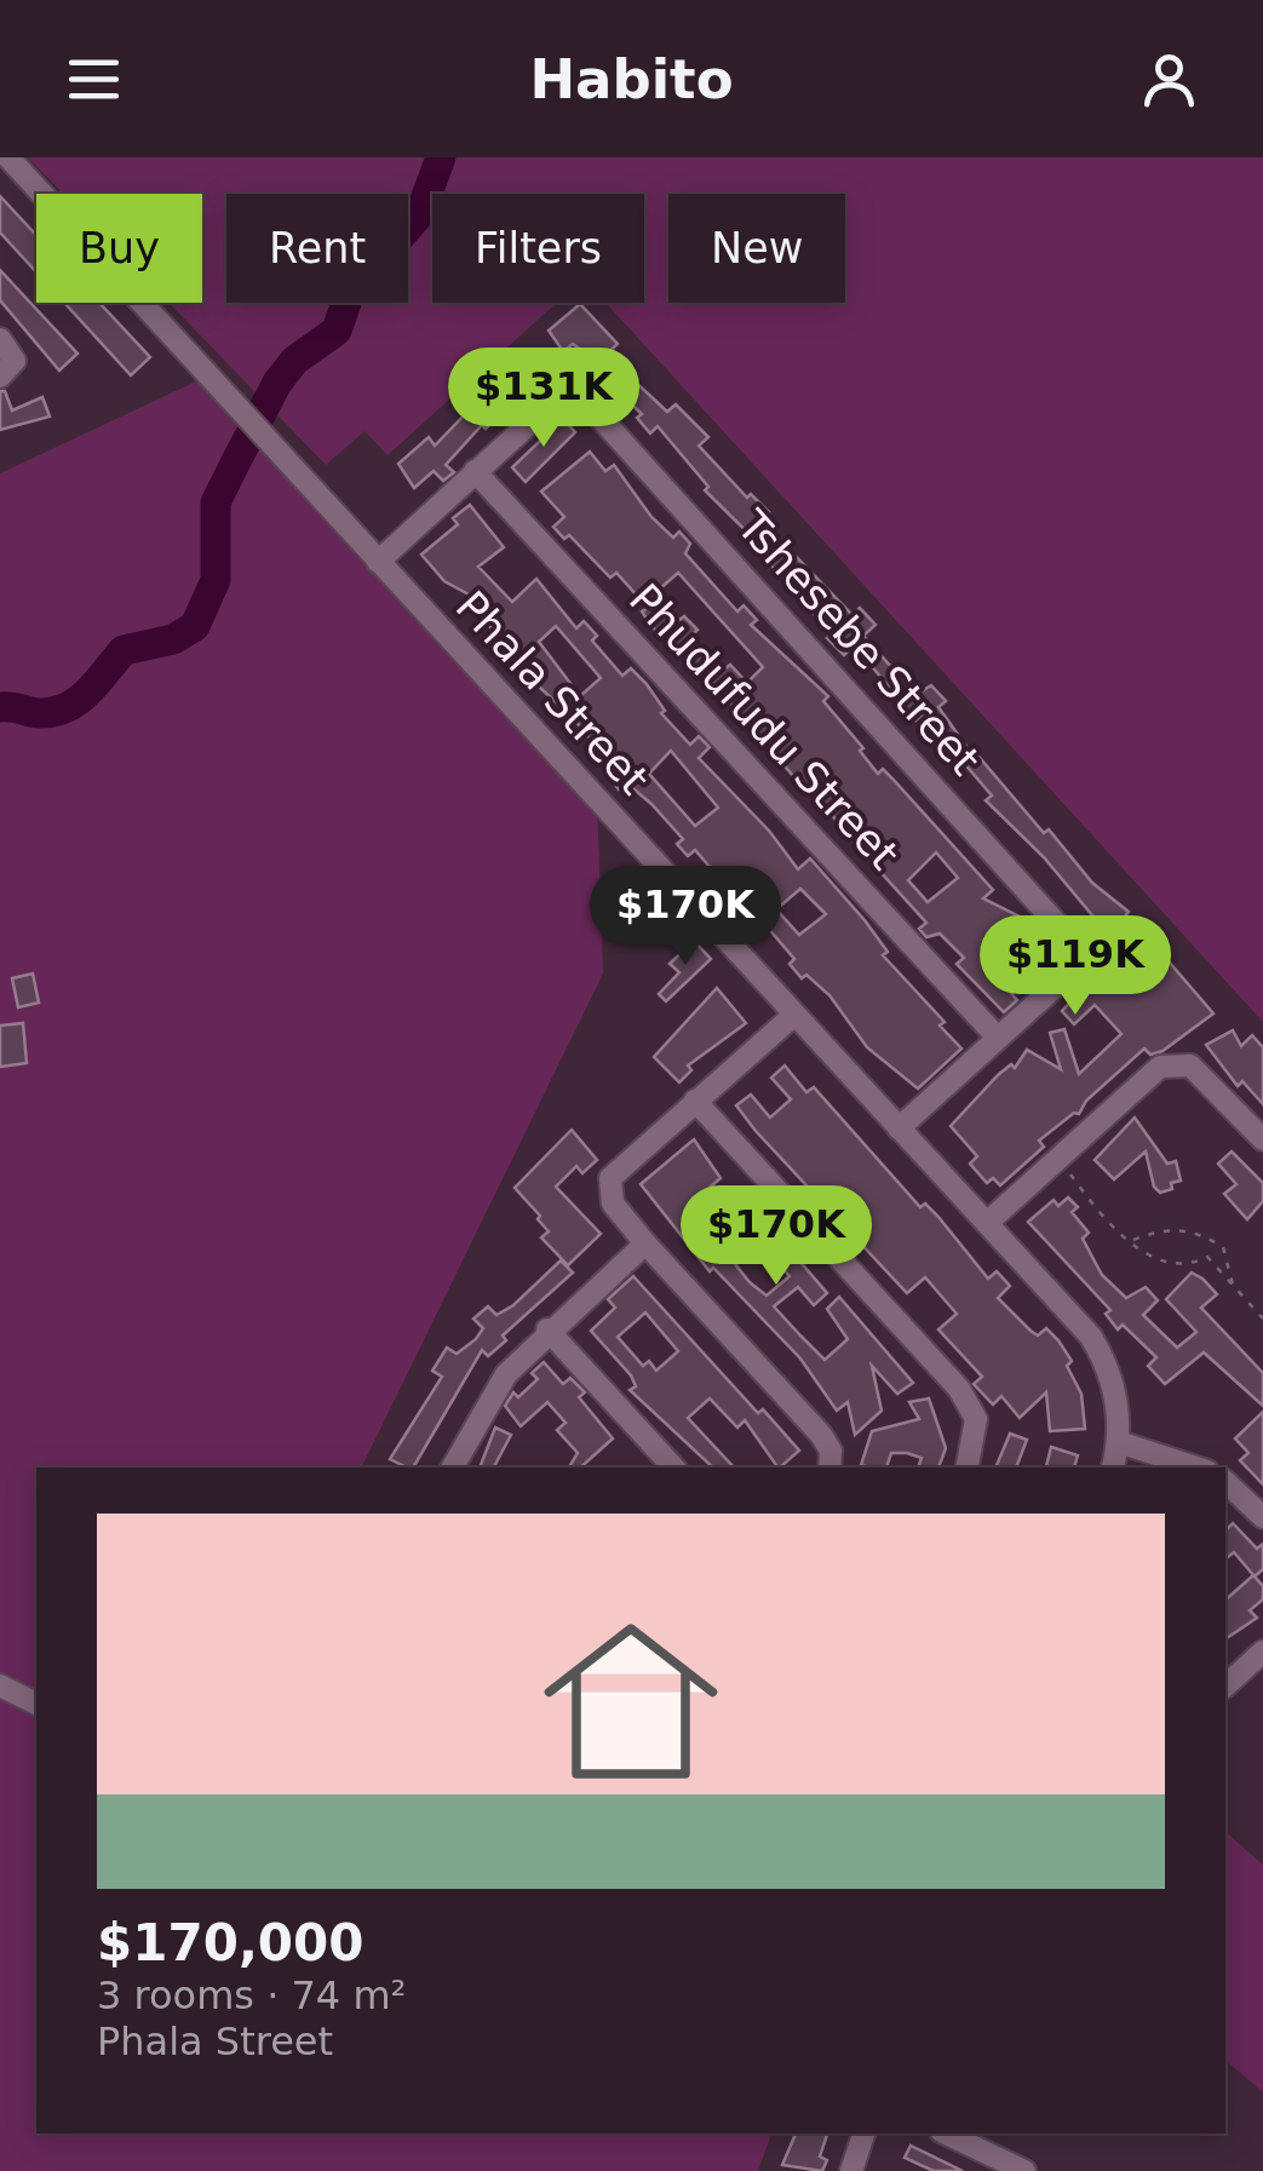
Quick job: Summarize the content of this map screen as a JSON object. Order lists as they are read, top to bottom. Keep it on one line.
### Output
{"streets":{"street":["Tshesebe Street","Phala Street","Phudufudu Street"]},"crossings":[["Tshesebe Street","Phudufudu Street"]],"page":{"header":"Habito","chip":["Buy","Rent","Filters","New"],"price":["$131K","$170K","$119K","$170K"],"list":[{"name":"$170,000","note":"3 rooms · 74 m² · Phala Street"}]}}
